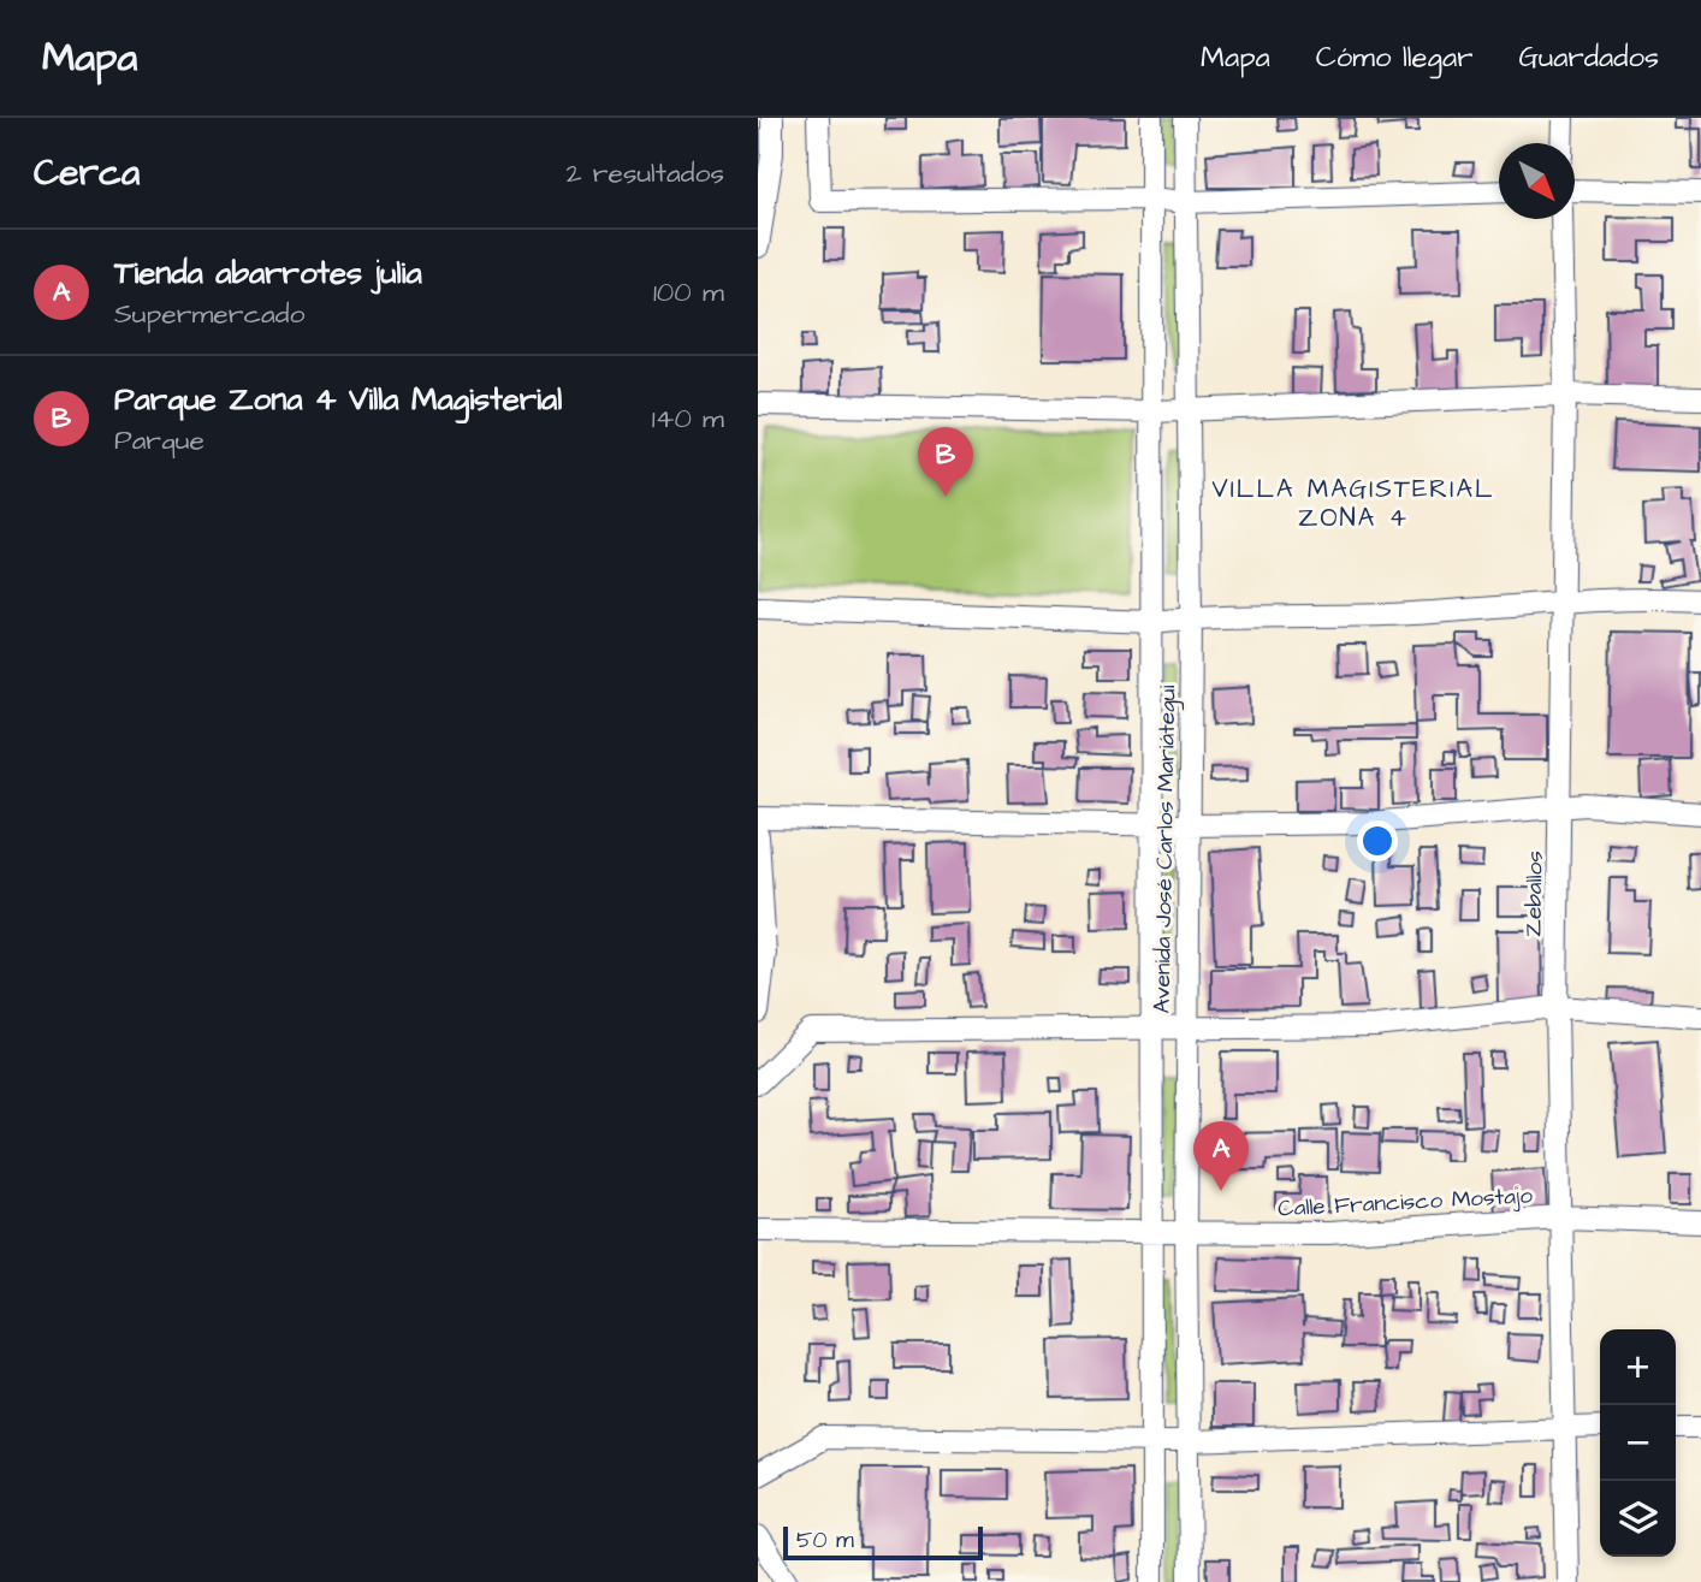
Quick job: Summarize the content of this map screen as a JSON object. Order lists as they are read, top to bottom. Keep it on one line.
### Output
{"streets":{"street":["Avenida José Carlos Mariátegui","Zeballos","Calle Francisco Mostajo"]},"crossings":[["Avenida José Carlos Mariátegui","Calle Francisco Mostajo"],["Zeballos","Calle Francisco Mostajo"]],"districts":["VILLA MAGISTERIAL ZONA 4"],"scale_bar":"50 m","north":"bottom right","page":{"header":"Mapa","nav":["Mapa","Cómo llegar","Guardados"],"heading":["Cerca","2 resultados"],"list":[{"mark":"A","name":"Tienda abarrotes julia","note":"Supermercado","value":"100 m"},{"mark":"B","name":"Parque Zona 4 Villa Magisterial","note":"Parque","value":"140 m"}],"pins":["B","A"],"map_buttons":["+","−"],"scale":"50 m"}}
